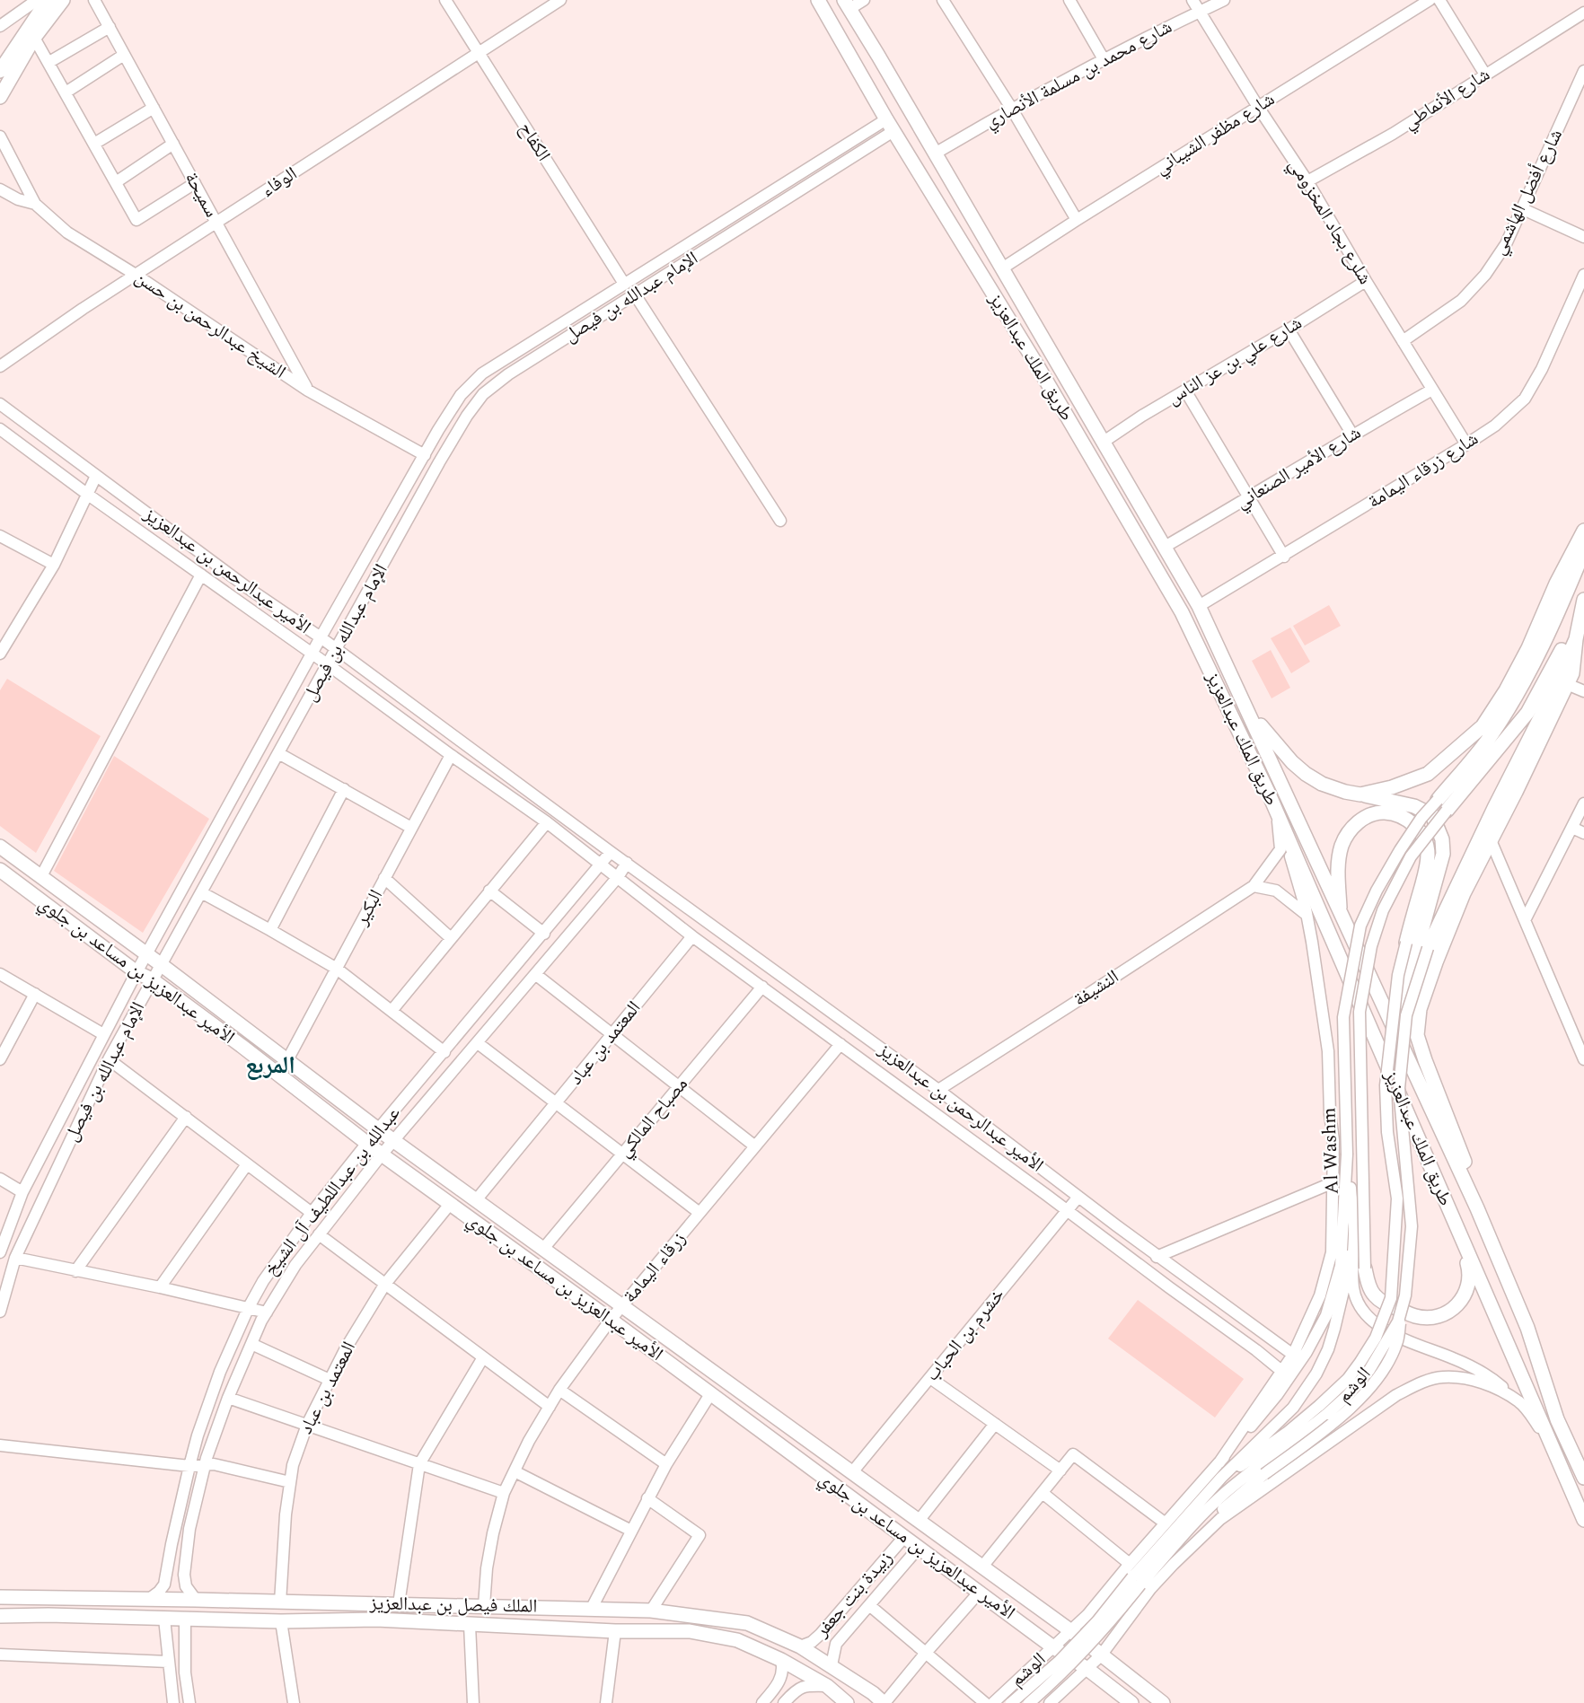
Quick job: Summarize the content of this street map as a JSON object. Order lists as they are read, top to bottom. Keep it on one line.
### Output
{"streets":{"main road":["طريق الملك عبدالعزيز","الأمير عبدالعزيز بن مساعد بن جلوي","الملك فيصل بن عبدالعزيز"],"street":["شارع محمد بن مسلمة الأنصاري","شارع الأنماطي","شارع مظفر الشيباني","الكفاح","الوفاء","شارع أفضل الهاشمي","سميحة","شلرع بجاد المخزومي","الإمام عبدالله بن فيصل","الشيخ عبدالرحمن بن حسن","شارع علي بن عز الناس","شارع الأمير الصنعاني","شارع زرقاء اليمامة","الأمير عبدالرحمن بن عبدالعزيز","البكير","النشيفة","المعتمد بن عباد","مصباح المالكي","Al Washm","عبدالله بن عبداللطيف آل الشيخ","زرقاء اليمامة","خشرم بن الحباب","الوشم","زبيدة بنت جعفر"]},"crossings":[["شارع محمد بن مسلمة الأنصاري","شلرع بجاد المخزومي"],["شارع محمد بن مسلمة الأنصاري","طريق الملك عبدالعزيز"],["شارع الأنماطي","شلرع بجاد المخزومي"],["شارع مظفر الشيباني","شلرع بجاد المخزومي"],["شارع مظفر الشيباني","طريق الملك عبدالعزيز"],["الكفاح","الوفاء"],["الكفاح","الإمام عبدالله بن فيصل"],["الوفاء","سميحة"],["الوفاء","الشيخ عبدالرحمن بن حسن"],["شارع أفضل الهاشمي","شلرع بجاد المخزومي"],["سميحة","الشيخ عبدالرحمن بن حسن"],["شلرع بجاد المخزومي","شارع علي بن عز الناس"],["شلرع بجاد المخزومي","شارع الأمير الصنعاني"],["شلرع بجاد المخزومي","شارع زرقاء اليمامة"],["الإمام عبدالله بن فيصل","الشيخ عبدالرحمن بن حسن"],["الإمام عبدالله بن فيصل","طريق الملك عبدالعزيز"],["الإمام عبدالله بن فيصل","الأمير عبدالرحمن بن عبدالعزيز"],["الإمام عبدالله بن فيصل","الأمير عبدالعزيز بن مساعد بن جلوي"],["طريق الملك عبدالعزيز","شارع علي بن عز الناس"],["طريق الملك عبدالعزيز","شارع الأمير الصنعاني"],["طريق الملك عبدالعزيز","شارع زرقاء اليمامة"],["طريق الملك عبدالعزيز","Al Washm"],["طريق الملك عبدالعزيز","الوشم"],["الأمير عبدالرحمن بن عبدالعزيز","البكير"],["الأمير عبدالرحمن بن عبدالعزيز","النشيفة"],["الأمير عبدالرحمن بن عبدالعزيز","المعتمد بن عباد"],["الأمير عبدالرحمن بن عبدالعزيز","مصباح المالكي"],["الأمير عبدالرحمن بن عبدالعزيز","Al Washm"],["الأمير عبدالرحمن بن عبدالعزيز","عبدالله بن عبداللطيف آل الشيخ"],["الأمير عبدالرحمن بن عبدالعزيز","زرقاء اليمامة"],["الأمير عبدالرحمن بن عبدالعزيز","خشرم بن الحباب"],["البكير","الأمير عبدالعزيز بن مساعد بن جلوي"],["الأمير عبدالعزيز بن مساعد بن جلوي","المعتمد بن عباد"],["الأمير عبدالعزيز بن مساعد بن جلوي","مصباح المالكي"],["الأمير عبدالعزيز بن مساعد بن جلوي","عبدالله بن عبداللطيف آل الشيخ"],["الأمير عبدالعزيز بن مساعد بن جلوي","زرقاء اليمامة"],["الأمير عبدالعزيز بن مساعد بن جلوي","خشرم بن الحباب"],["الأمير عبدالعزيز بن مساعد بن جلوي","الوشم"],["الأمير عبدالعزيز بن مساعد بن جلوي","زبيدة بنت جعفر"],["المعتمد بن عباد","الملك فيصل بن عبدالعزيز"],["Al Washm","الوشم"],["عبدالله بن عبداللطيف آل الشيخ","الملك فيصل بن عبدالعزيز"],["زرقاء اليمامة","الملك فيصل بن عبدالعزيز"],["زبيدة بنت جعفر","الملك فيصل بن عبدالعزيز"]],"districts":["المربع"]}
